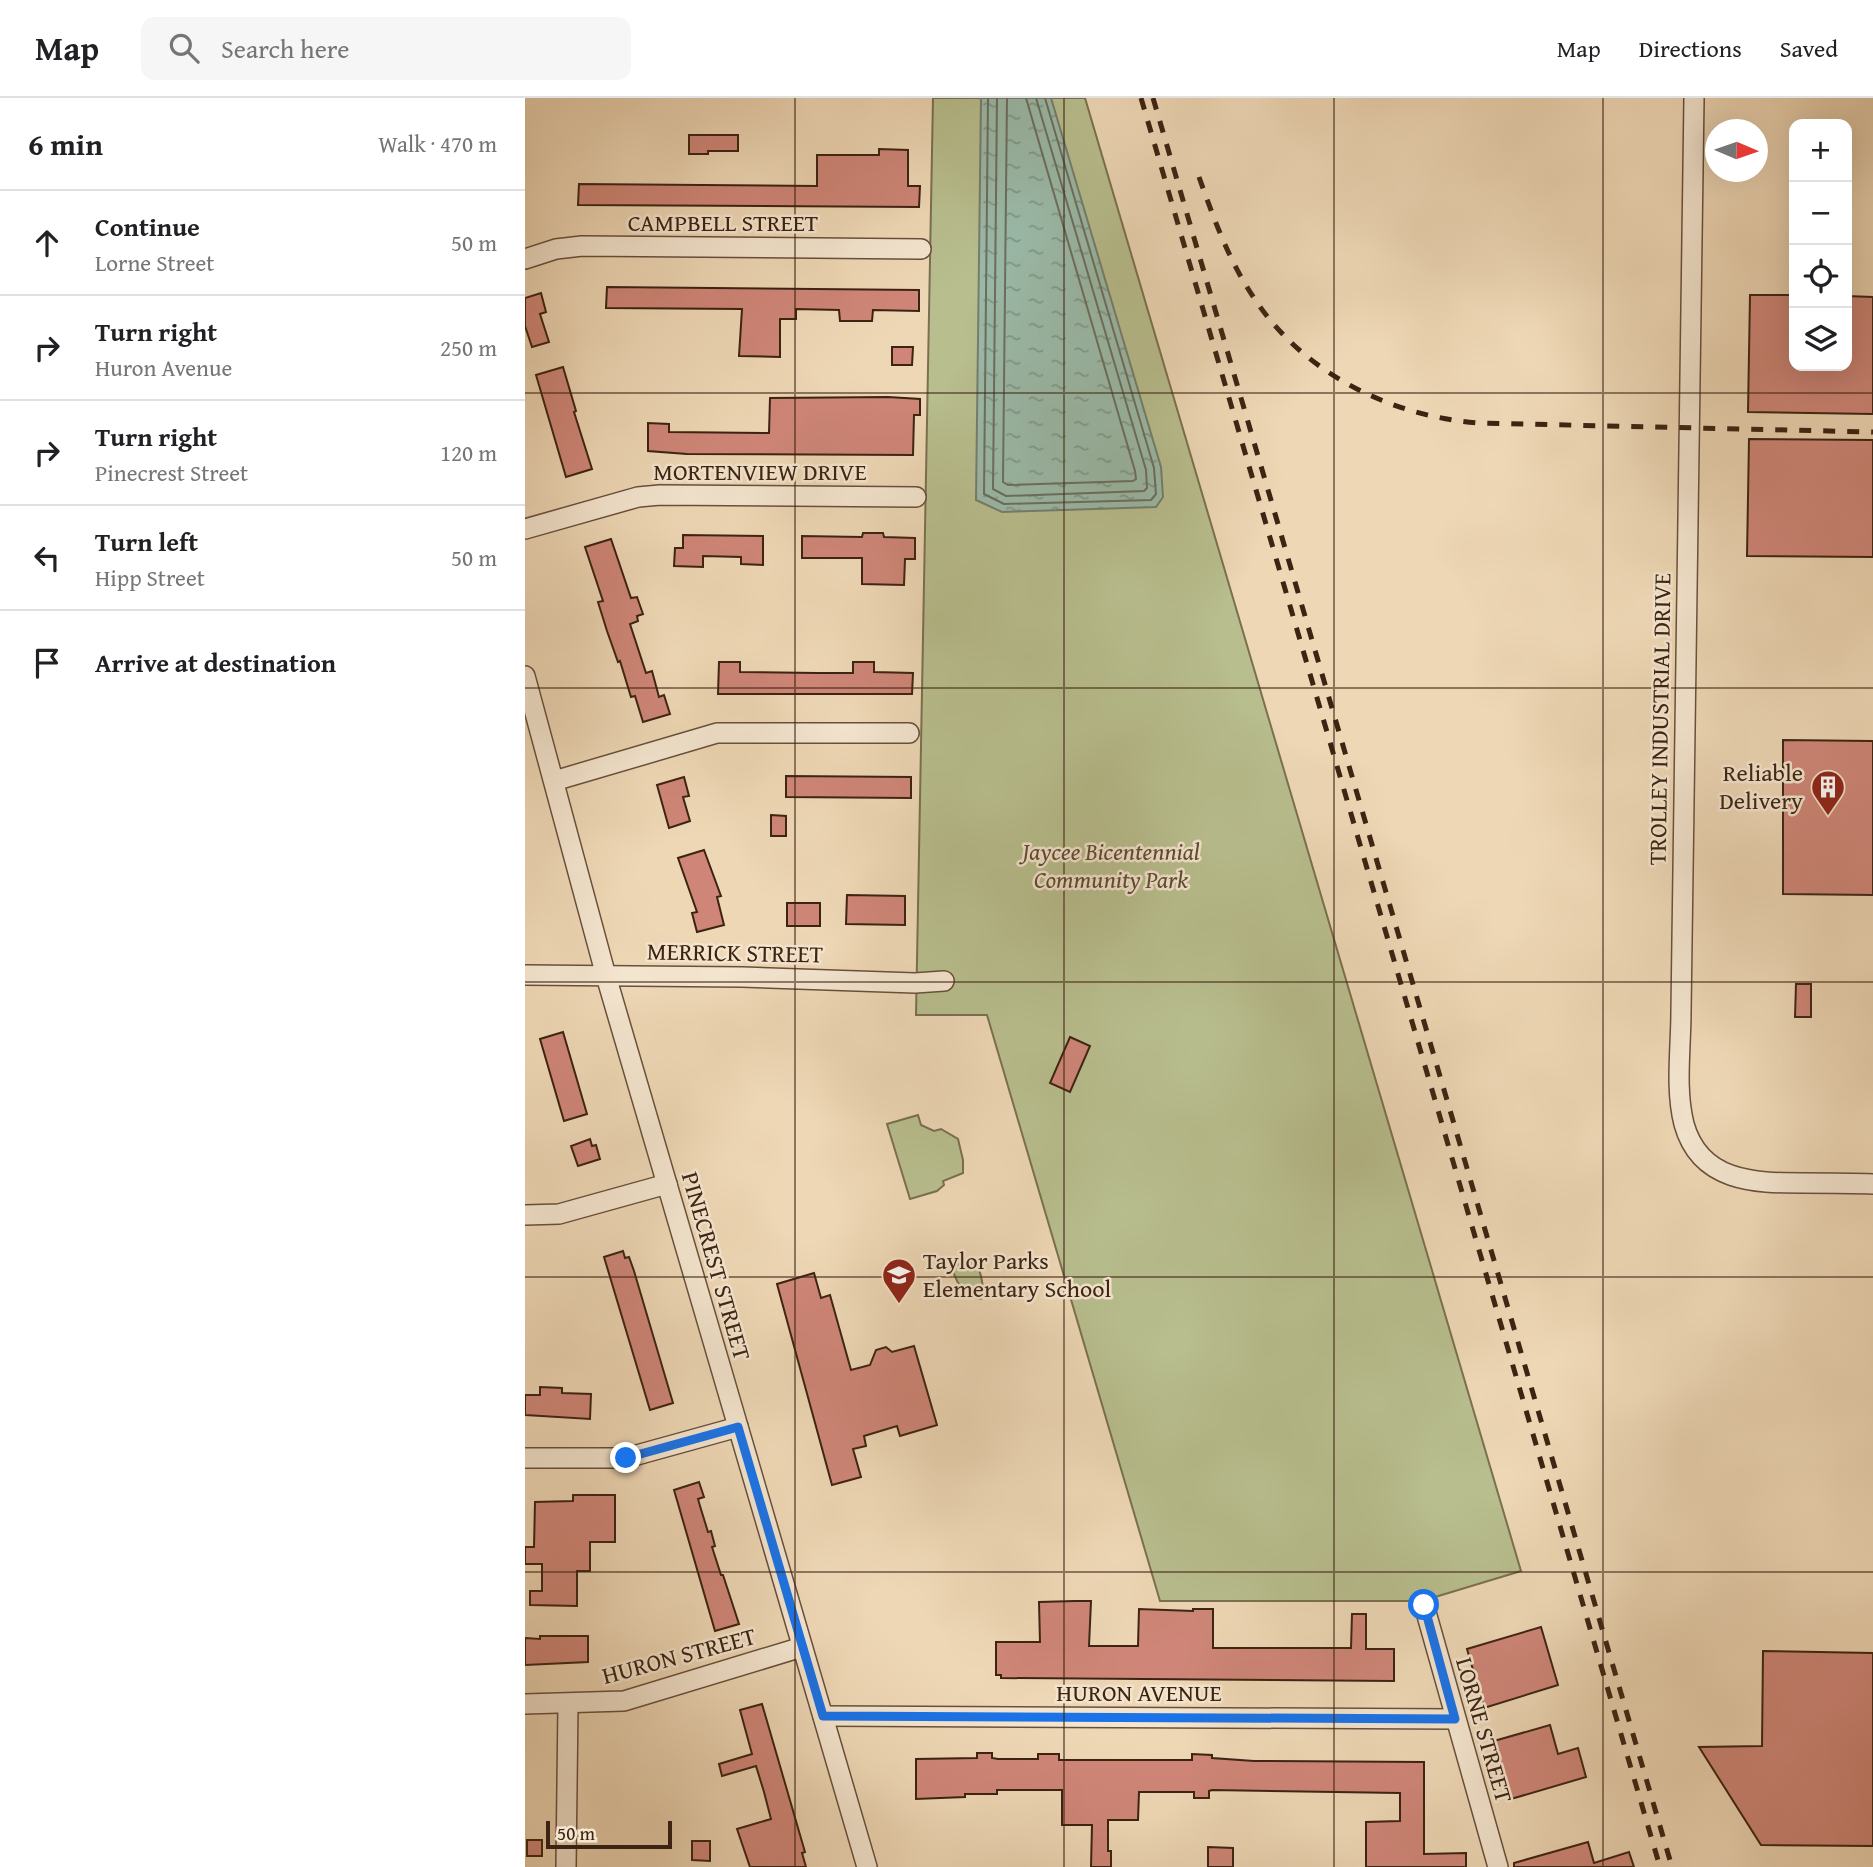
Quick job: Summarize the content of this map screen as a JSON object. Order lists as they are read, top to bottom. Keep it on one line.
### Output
{"streets":{"street":["CAMPBELL STREET","MORTENVIEW DRIVE","TROLLEY INDUSTRIAL DRIVE","MERRICK STREET","PINECREST STREET","HURON STREET","HURON AVENUE","LORNE STREET"]},"crossings":[["MERRICK STREET","PINECREST STREET"],["PINECREST STREET","HURON STREET"],["PINECREST STREET","HURON AVENUE"],["HURON AVENUE","LORNE STREET"]],"parks":["Jaycee Bicentennial Community Park"],"places":{"building":["Reliable Delivery"],"school or university":["Taylor Parks Elementary School"]},"scale_bar":"50 m","north":"right","page":{"header":"Map","search":"Search here","nav":["Map","Directions","Saved"],"heading":["6 min","Walk · 470 m"],"map_buttons":["+","−"],"list":[["Continue","Lorne Street","50 m"],["Turn right","Huron Avenue","250 m"],["Turn right","Pinecrest Street","120 m"],["Turn left","Hipp Street","50 m"],"Arrive at destination"],"scale":"50 m"}}
